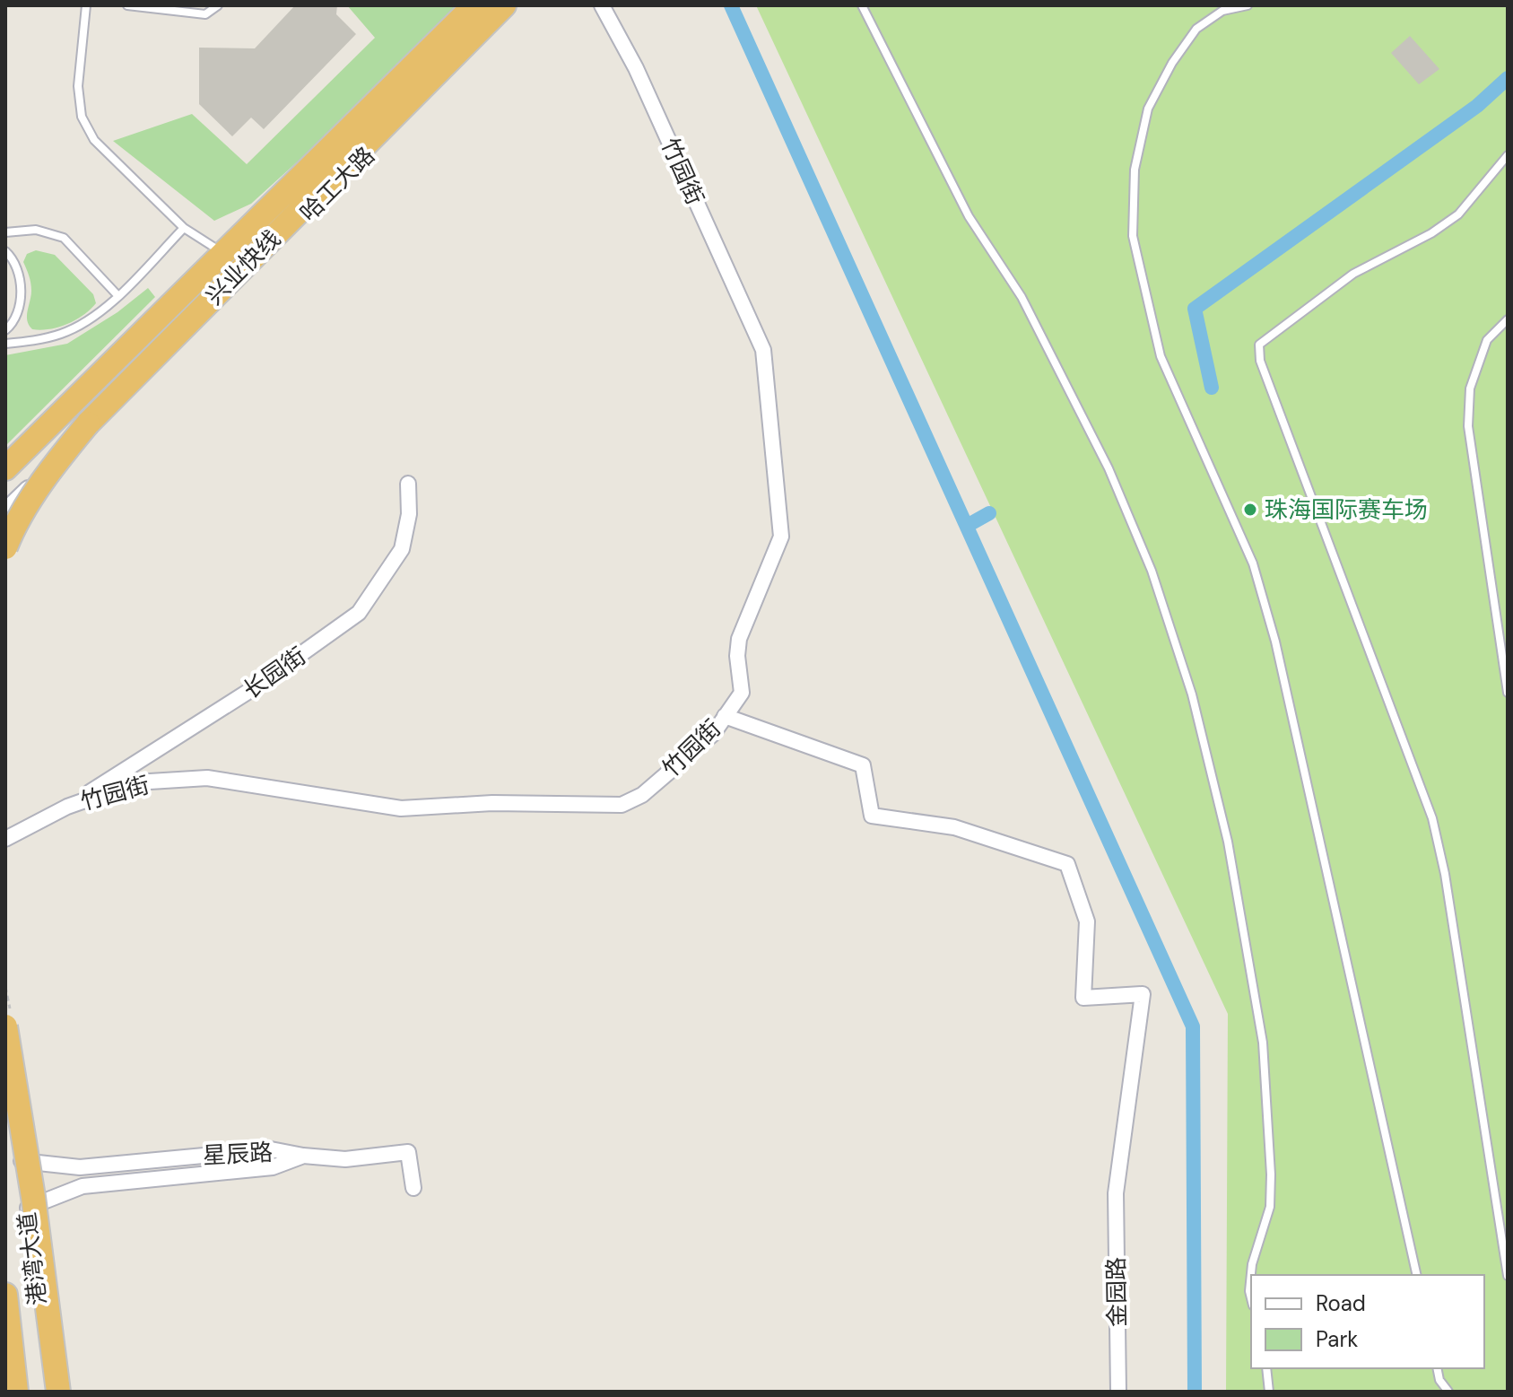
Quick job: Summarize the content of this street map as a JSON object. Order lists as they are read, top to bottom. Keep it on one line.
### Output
{"streets":{"highway":["兴业快线","港湾大道"],"street":["竹园街","哈工大路","长园街","星辰路","金园路"]},"crossings":[["竹园街","长园街"],["竹园街","金园路"],["星辰路","港湾大道"]],"places":["珠海国际赛车场"],"legend":["Road","Park"]}
